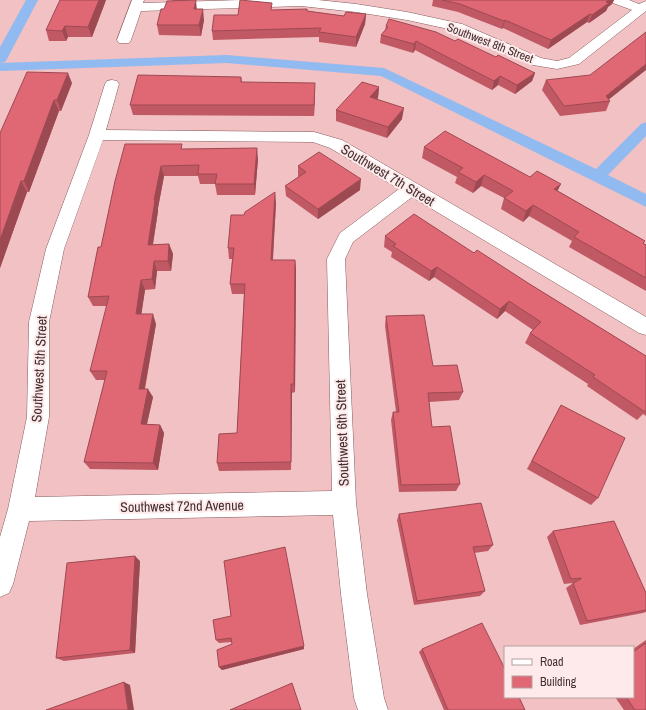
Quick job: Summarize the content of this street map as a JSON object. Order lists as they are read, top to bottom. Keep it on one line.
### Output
{"streets":{"street":["Southwest 8th Street","Southwest 7th Street","Southwest 5th Street","Southwest 6th Street","Southwest 72nd Avenue"]},"crossings":[["Southwest 7th Street","Southwest 5th Street"],["Southwest 7th Street","Southwest 6th Street"],["Southwest 5th Street","Southwest 72nd Avenue"],["Southwest 6th Street","Southwest 72nd Avenue"]],"legend":["Road","Building"]}
